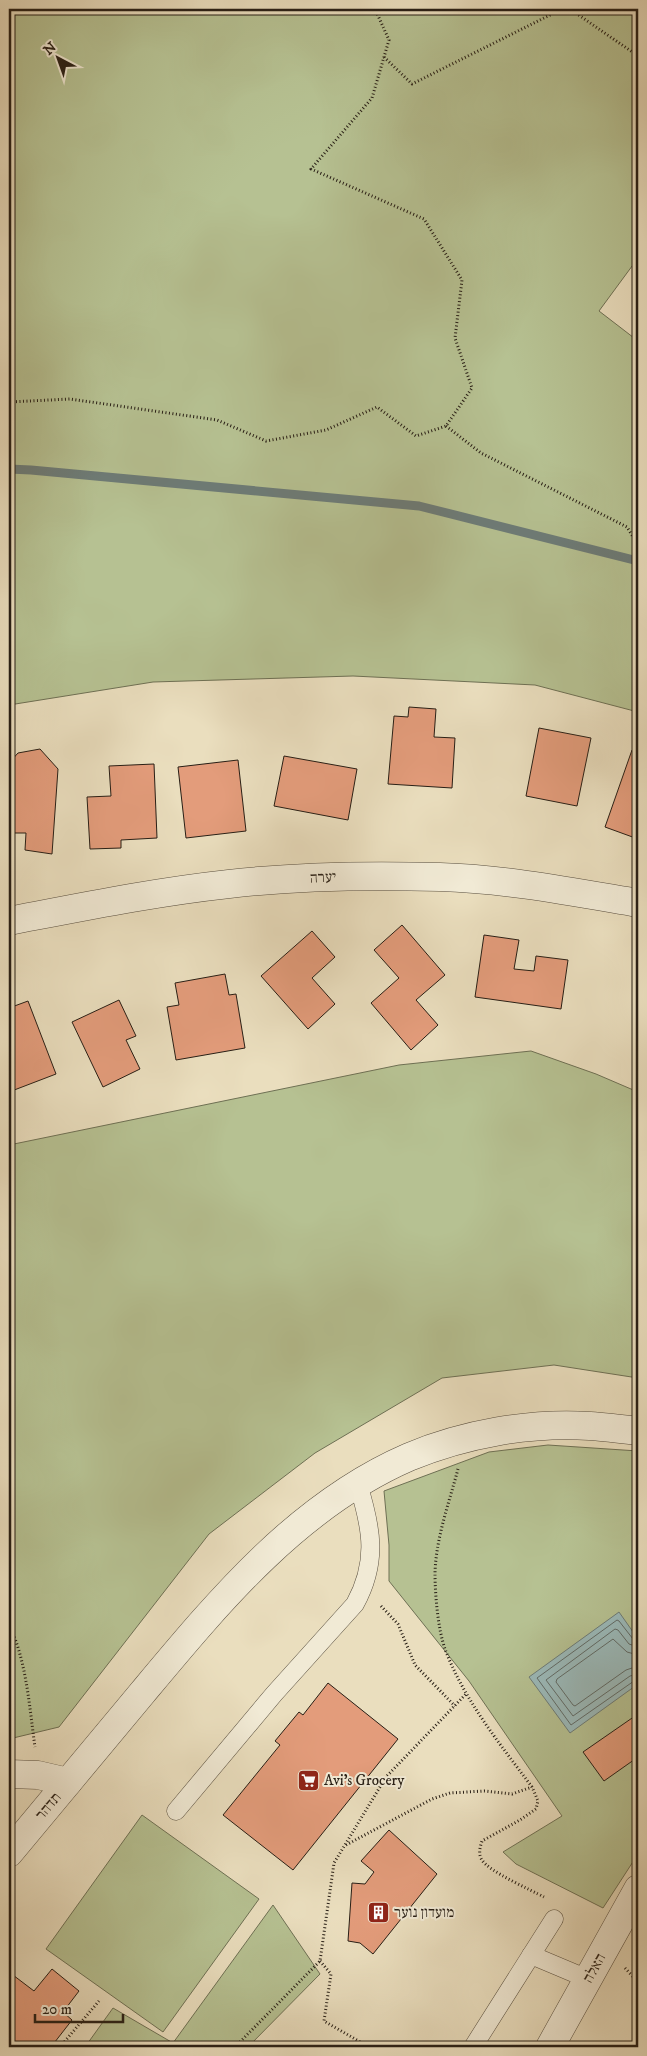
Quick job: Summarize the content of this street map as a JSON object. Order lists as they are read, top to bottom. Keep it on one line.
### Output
{"streets":{"street":["יערה","תדהר","האלה"]},"places":{"supermarket":["Avi's Grocery"],"building":["מועדון נוער"]},"scale_bar":"20 m","north":"top left"}
